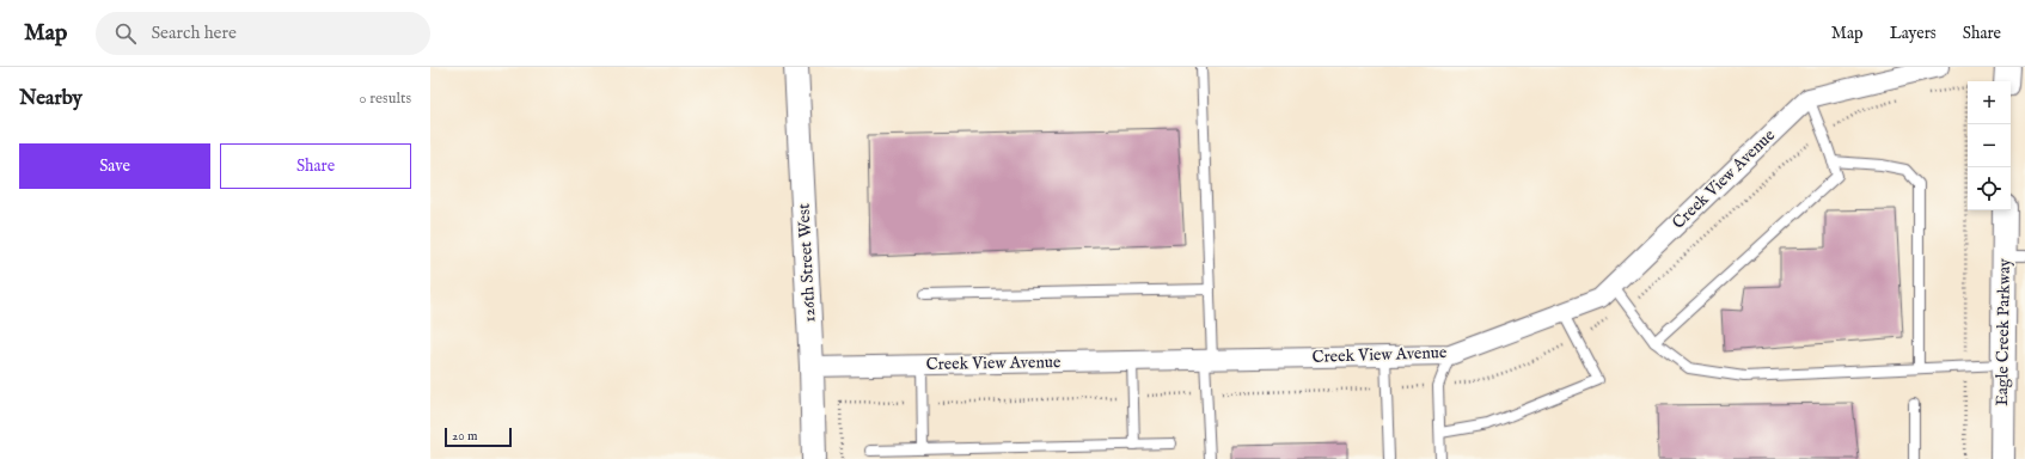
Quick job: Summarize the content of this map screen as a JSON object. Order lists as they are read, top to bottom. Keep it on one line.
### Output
{"streets":{"street":["Creek View Avenue","126th Street West","Eagle Creek Parkway"]},"crossings":[["Creek View Avenue","126th Street West"]],"scale_bar":"20 m","page":{"header":"Map","search":"Search here","nav":["Map","Layers","Share"],"heading":["Nearby","0 results"],"map_buttons":["+","−"],"buttons":["Save","Share"],"scale":"20 m"}}
